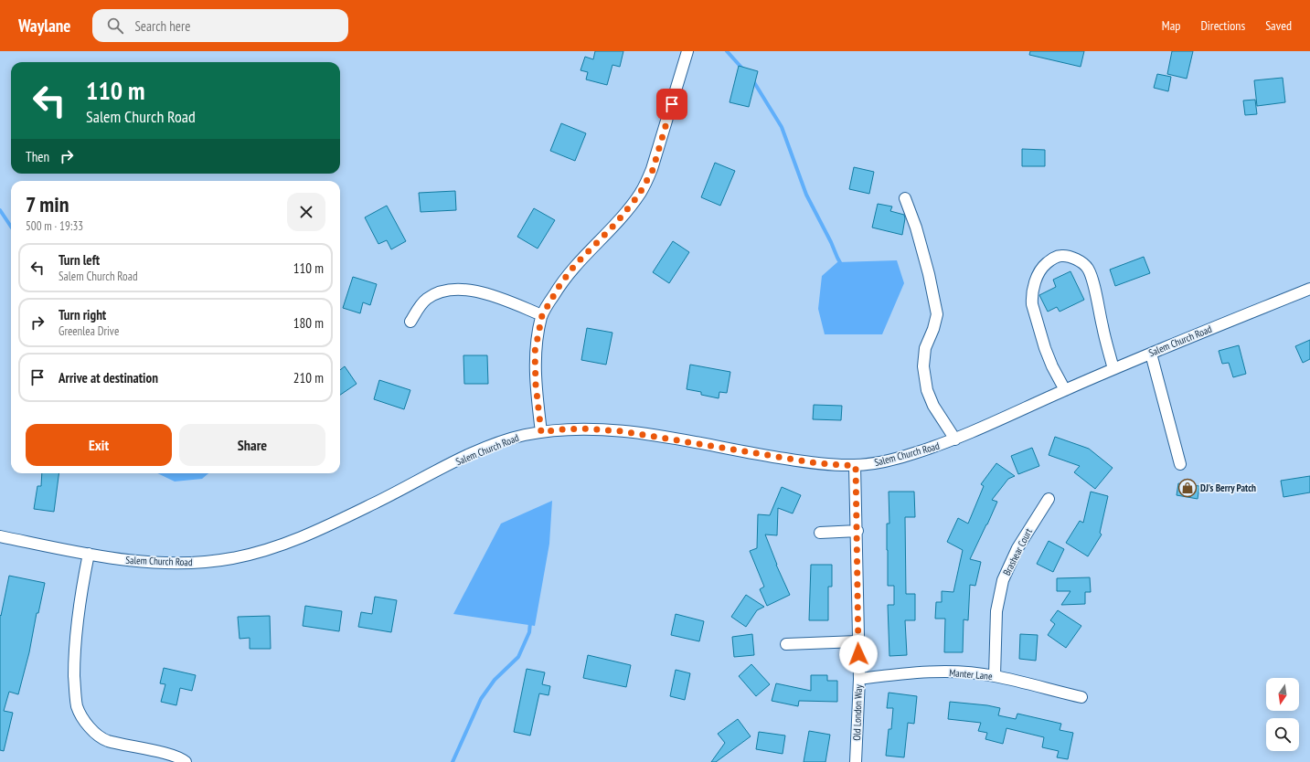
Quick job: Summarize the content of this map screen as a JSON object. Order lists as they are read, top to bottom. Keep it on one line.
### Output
{"streets":{"street":["Salem Church Road","Brashear Court","Manter Lane","Old London Way"]},"crossings":[["Salem Church Road","Old London Way"],["Brashear Court","Manter Lane"],["Manter Lane","Old London Way"]],"places":{"shop":["DJ's Berry Patch"]},"north":"bottom","page":{"header":"Waylane","search":"Search here","nav":["Map","Directions","Saved"],"turn":["110 m","Salem Church Road"],"then":"Then","heading":["7 min","500 m · 19:33"],"list":[{"name":"Turn left","note":"Salem Church Road","value":"110 m"},{"name":"Turn right","note":"Greenlea Drive","value":"180 m"},{"name":"Arrive at destination","value":"210 m"}],"buttons":["Exit","Share"]}}
